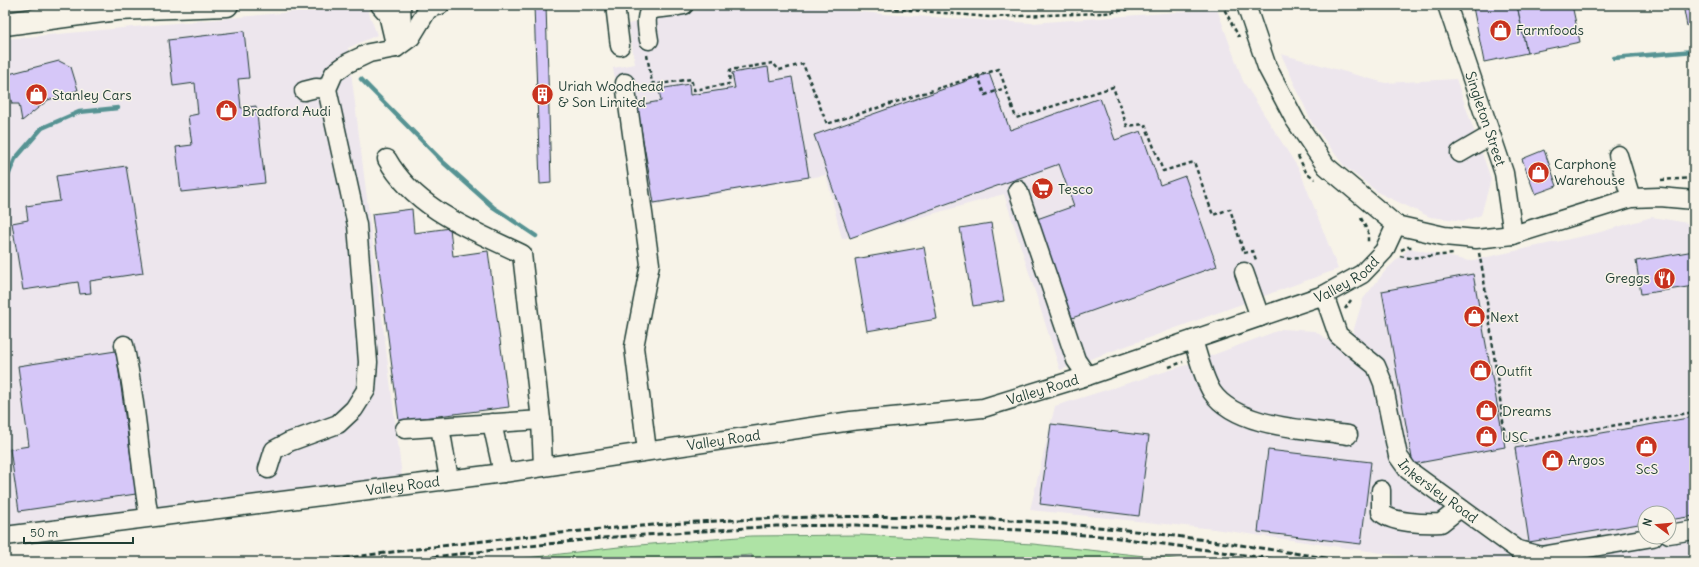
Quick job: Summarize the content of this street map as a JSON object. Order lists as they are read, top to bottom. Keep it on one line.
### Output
{"streets":{"street":["Singleton Street","Valley Road","Inkersley Road"]},"crossings":[["Valley Road","Inkersley Road"]],"places":{"shop":["Farmfoods","Stanley Cars","Bradford Audi","Carphone Warehouse","Next","Outfit","Dreams","USC","ScS","Argos"],"building":["Uriah Woodhead & Son Limited"],"supermarket":["Tesco"],"restaurant":["Greggs"]},"scale_bar":"50 m","north":"left"}
